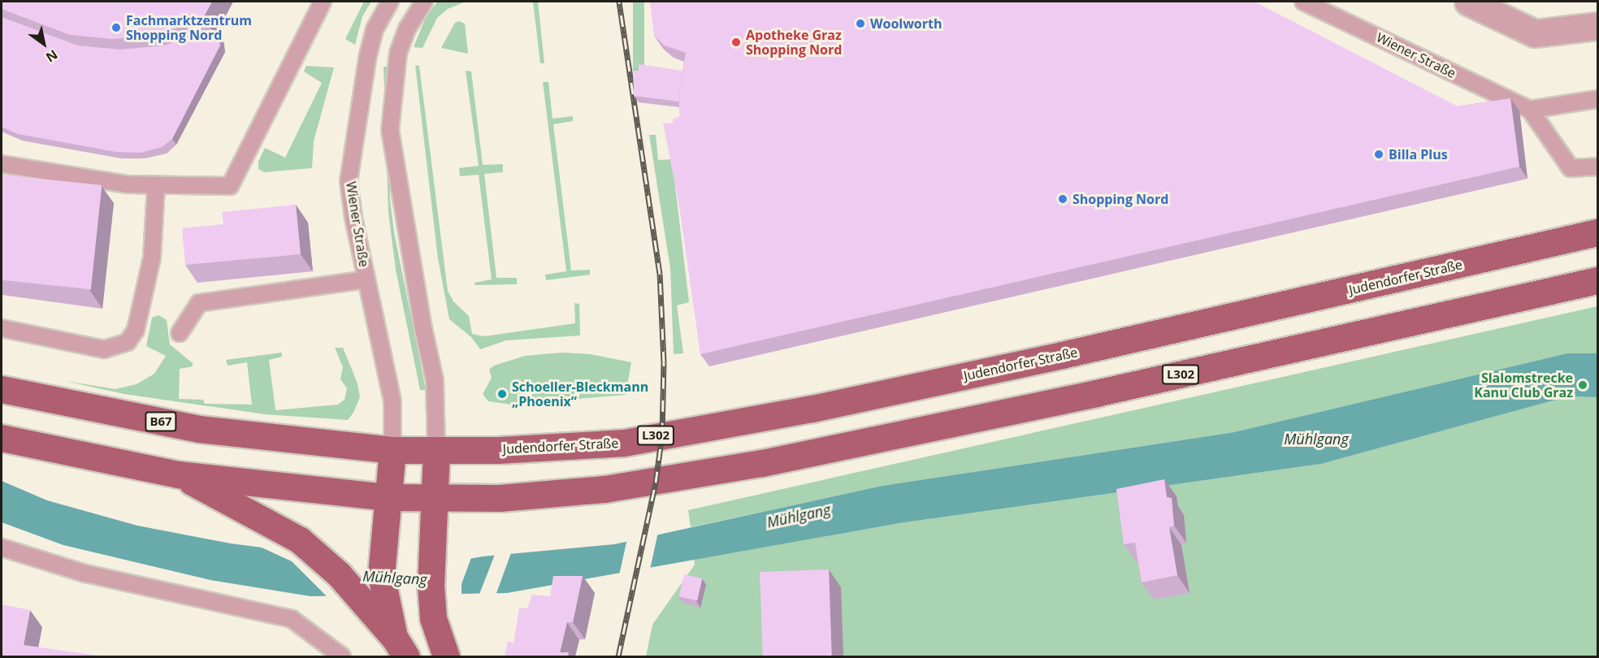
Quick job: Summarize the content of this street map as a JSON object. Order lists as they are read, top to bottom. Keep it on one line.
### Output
{"streets":{"main road":["Judendorfer Straße","L302","B67"],"lane":["Wiener Straße"]},"crossings":[["Wiener Straße","B67"],["Judendorfer Straße","B67"]],"water":["Mühlgang"],"places":["Woolworth","Fachmarktzentrum Shopping Nord","Apotheke Graz Shopping Nord","Billa Plus","Shopping Nord","Slalomstrecke Kanu Club Graz","Schoeller-Bleckmann „Phoenix“"],"north":"bottom right"}
